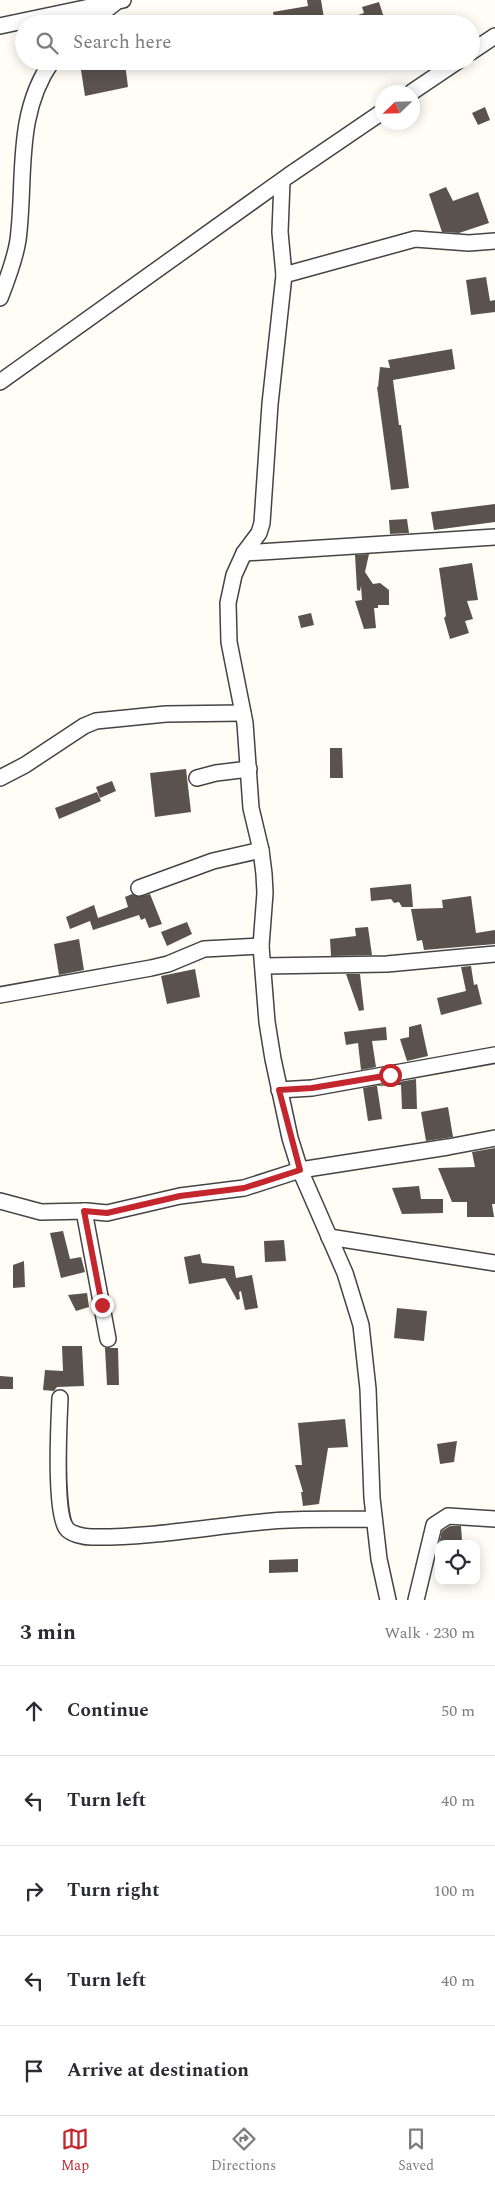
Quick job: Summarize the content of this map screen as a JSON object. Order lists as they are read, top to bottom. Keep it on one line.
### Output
{"north":"bottom left","page":{"search":"Search here","heading":["3 min","Walk · 230 m"],"list":[["Continue","50 m"],["Turn left","40 m"],["Turn right","100 m"],["Turn left","40 m"],"Arrive at destination"],"nav":["Map","Directions","Saved"]}}
